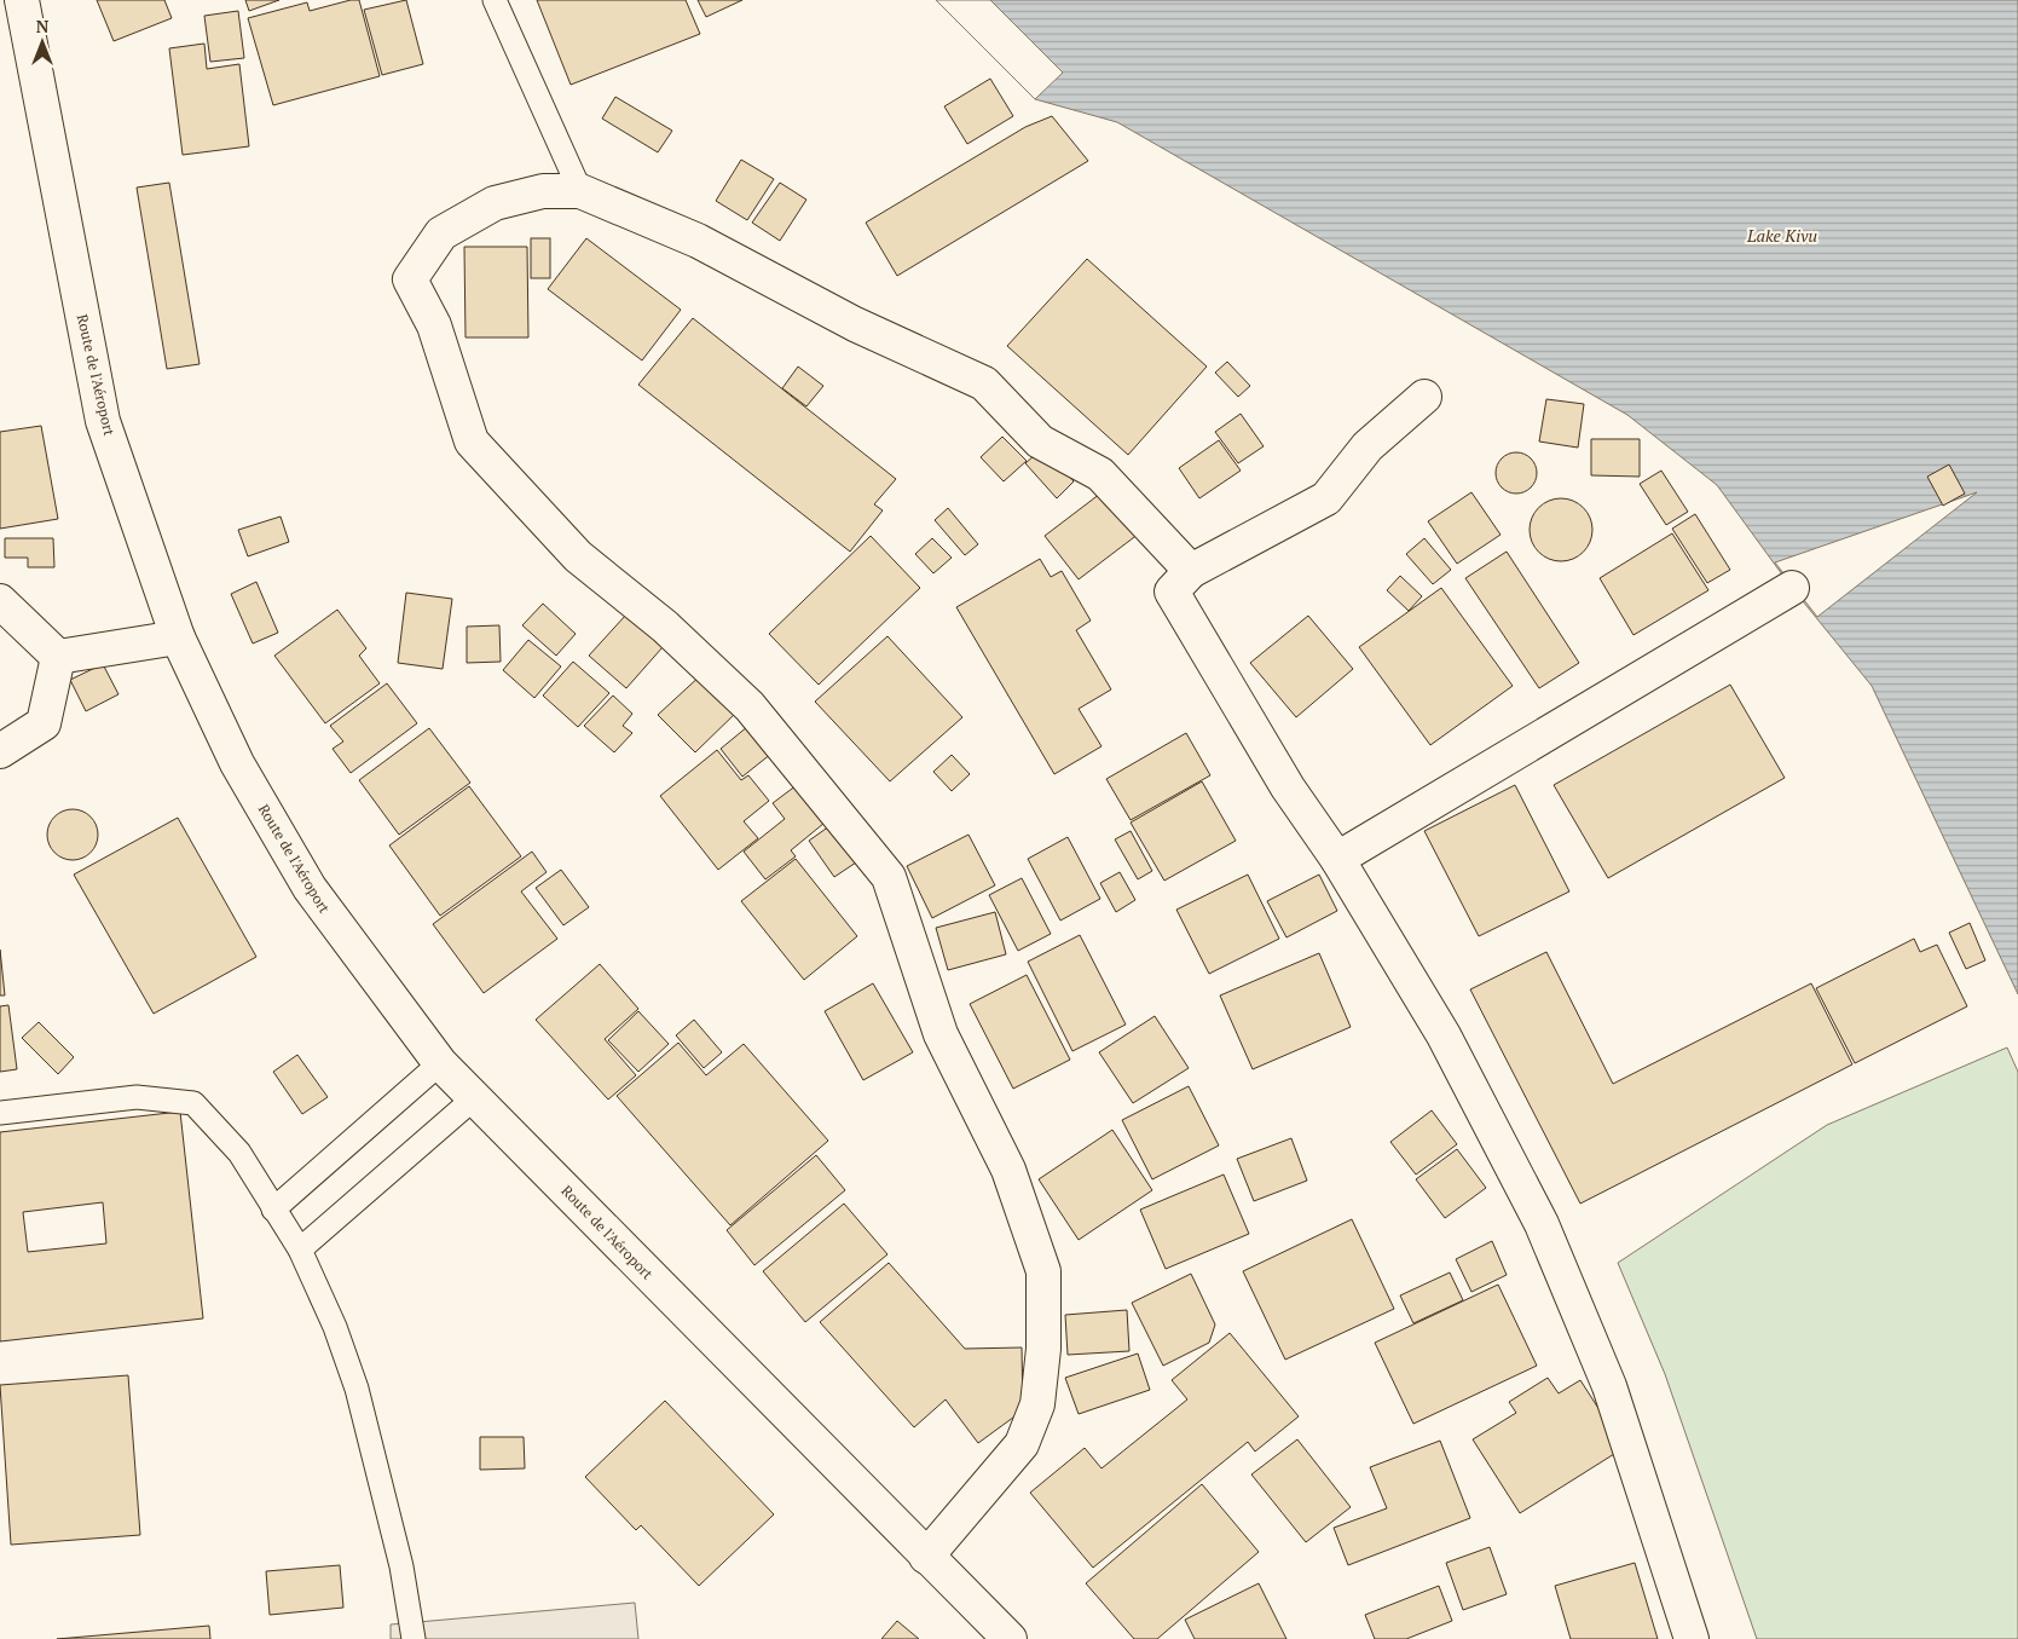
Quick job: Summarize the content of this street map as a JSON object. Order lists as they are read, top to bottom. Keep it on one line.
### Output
{"streets":{"main road":["Route de l'Aéroport"]},"water":["Lake Kivu"],"north":"top"}
